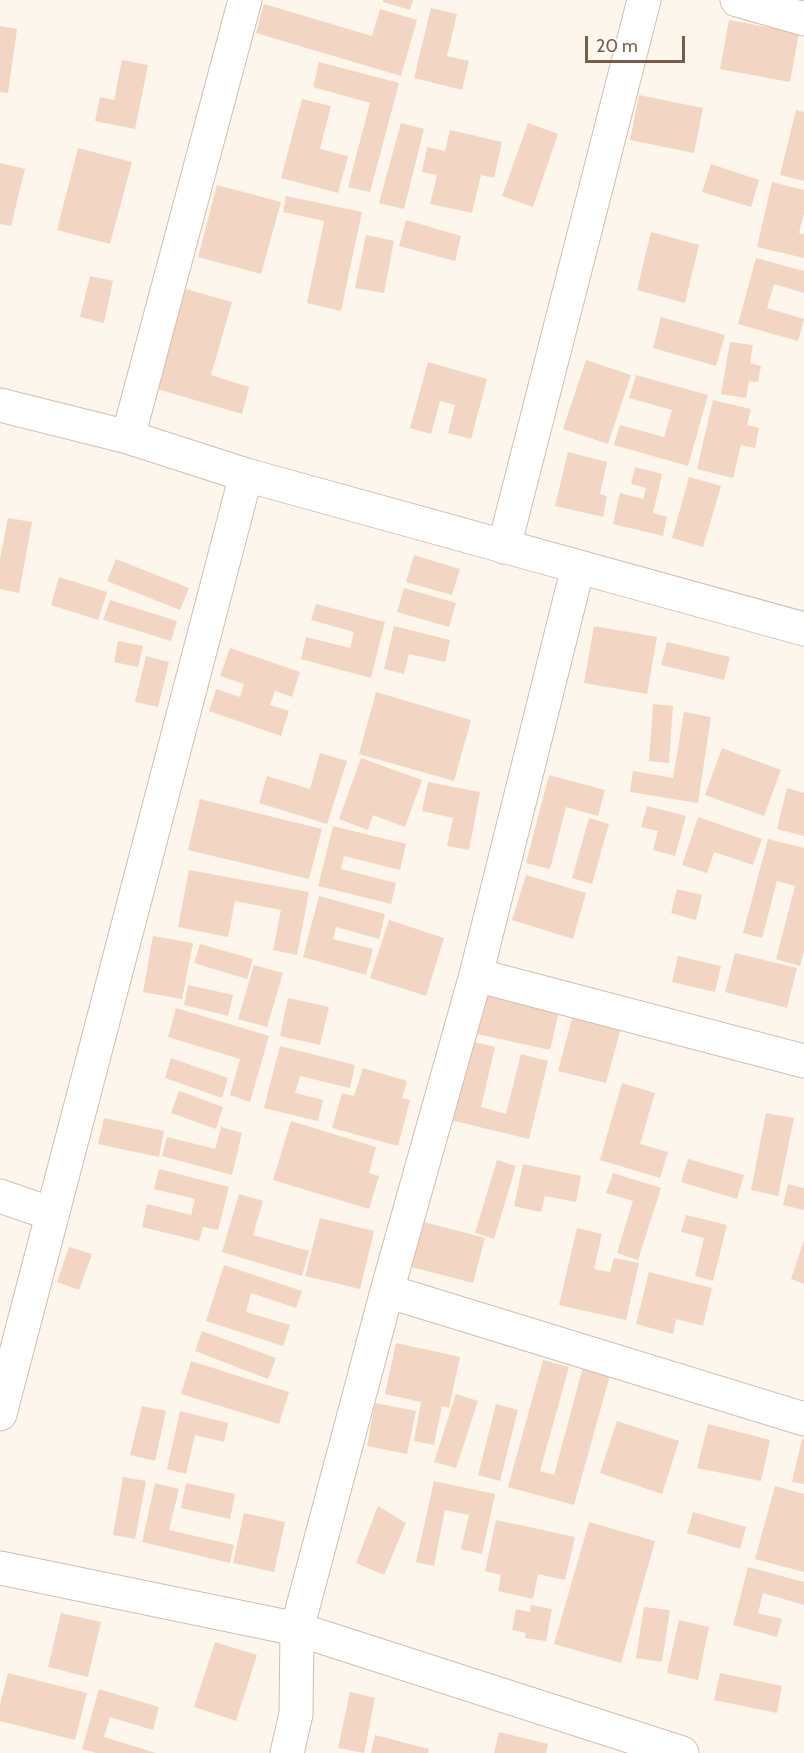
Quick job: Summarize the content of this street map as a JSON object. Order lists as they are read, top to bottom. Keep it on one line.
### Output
{"scale_bar":"20 m"}
